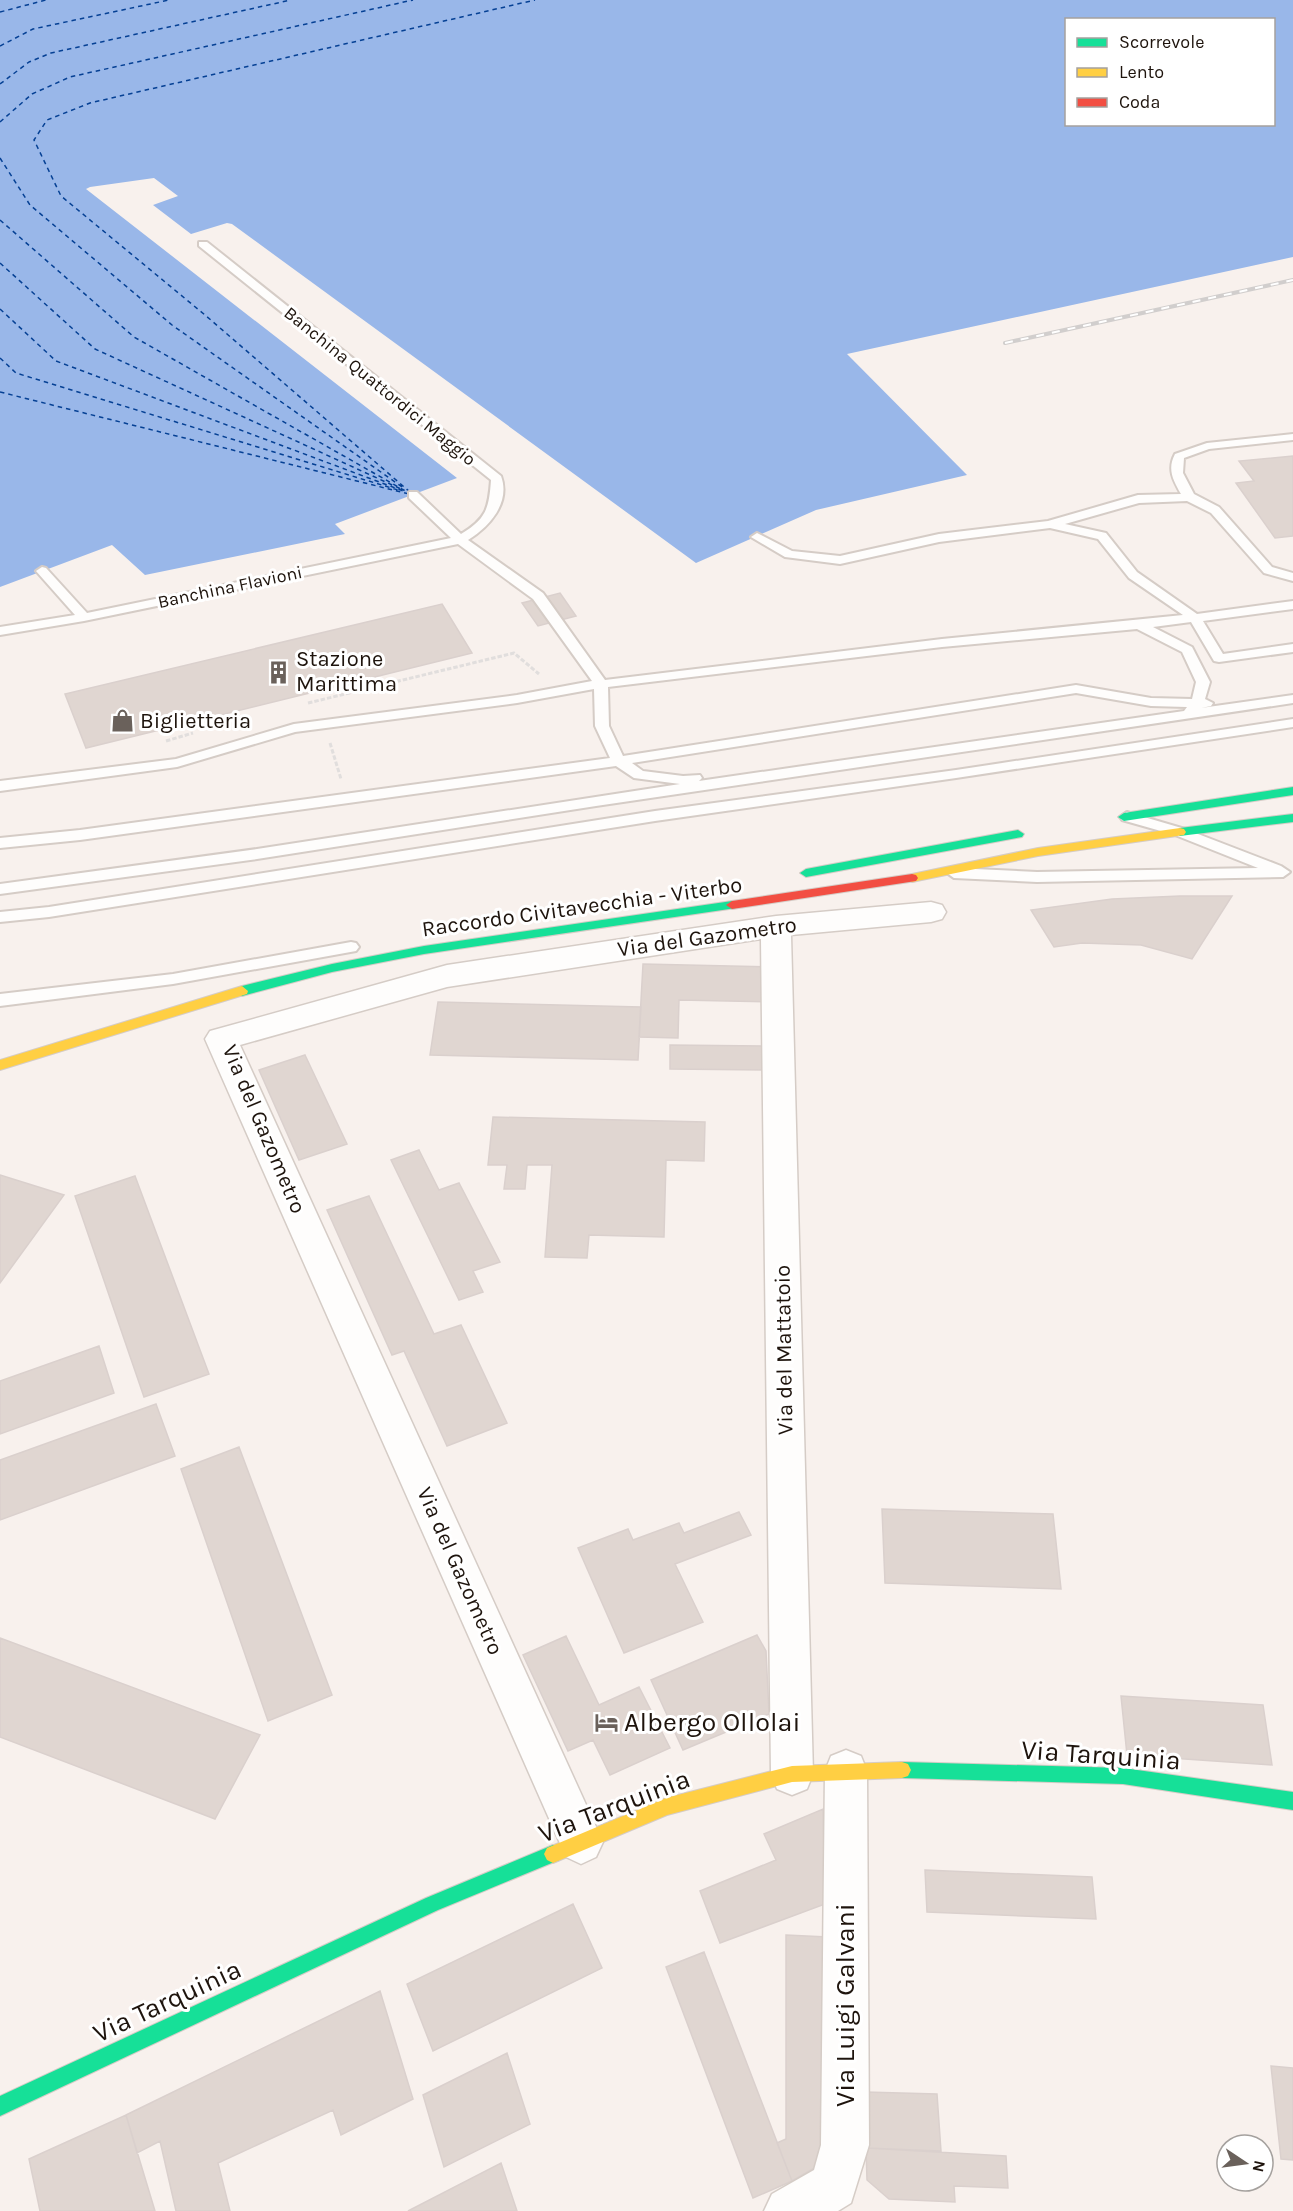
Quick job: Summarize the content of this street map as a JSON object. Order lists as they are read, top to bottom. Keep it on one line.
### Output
{"streets":{"main road":["Raccordo Civitavecchia - Viterbo","Via Tarquinia"],"street":["Via del Gazometro","Via del Mattatoio","Via Luigi Galvani"],"lane":["Banchina Quattordici Maggio","Banchina Flavioni"]},"crossings":[["Banchina Quattordici Maggio","Banchina Flavioni"],["Via del Gazometro","Via del Mattatoio"],["Via del Gazometro","Via Tarquinia"],["Via del Mattatoio","Via Tarquinia"],["Via Tarquinia","Via Luigi Galvani"]],"places":{"building":["Stazione Marittima"],"shop":["Biglietteria"],"hotel":["Albergo Ollolai"]},"legend":["Scorrevole","Lento","Coda"],"north":"right"}
